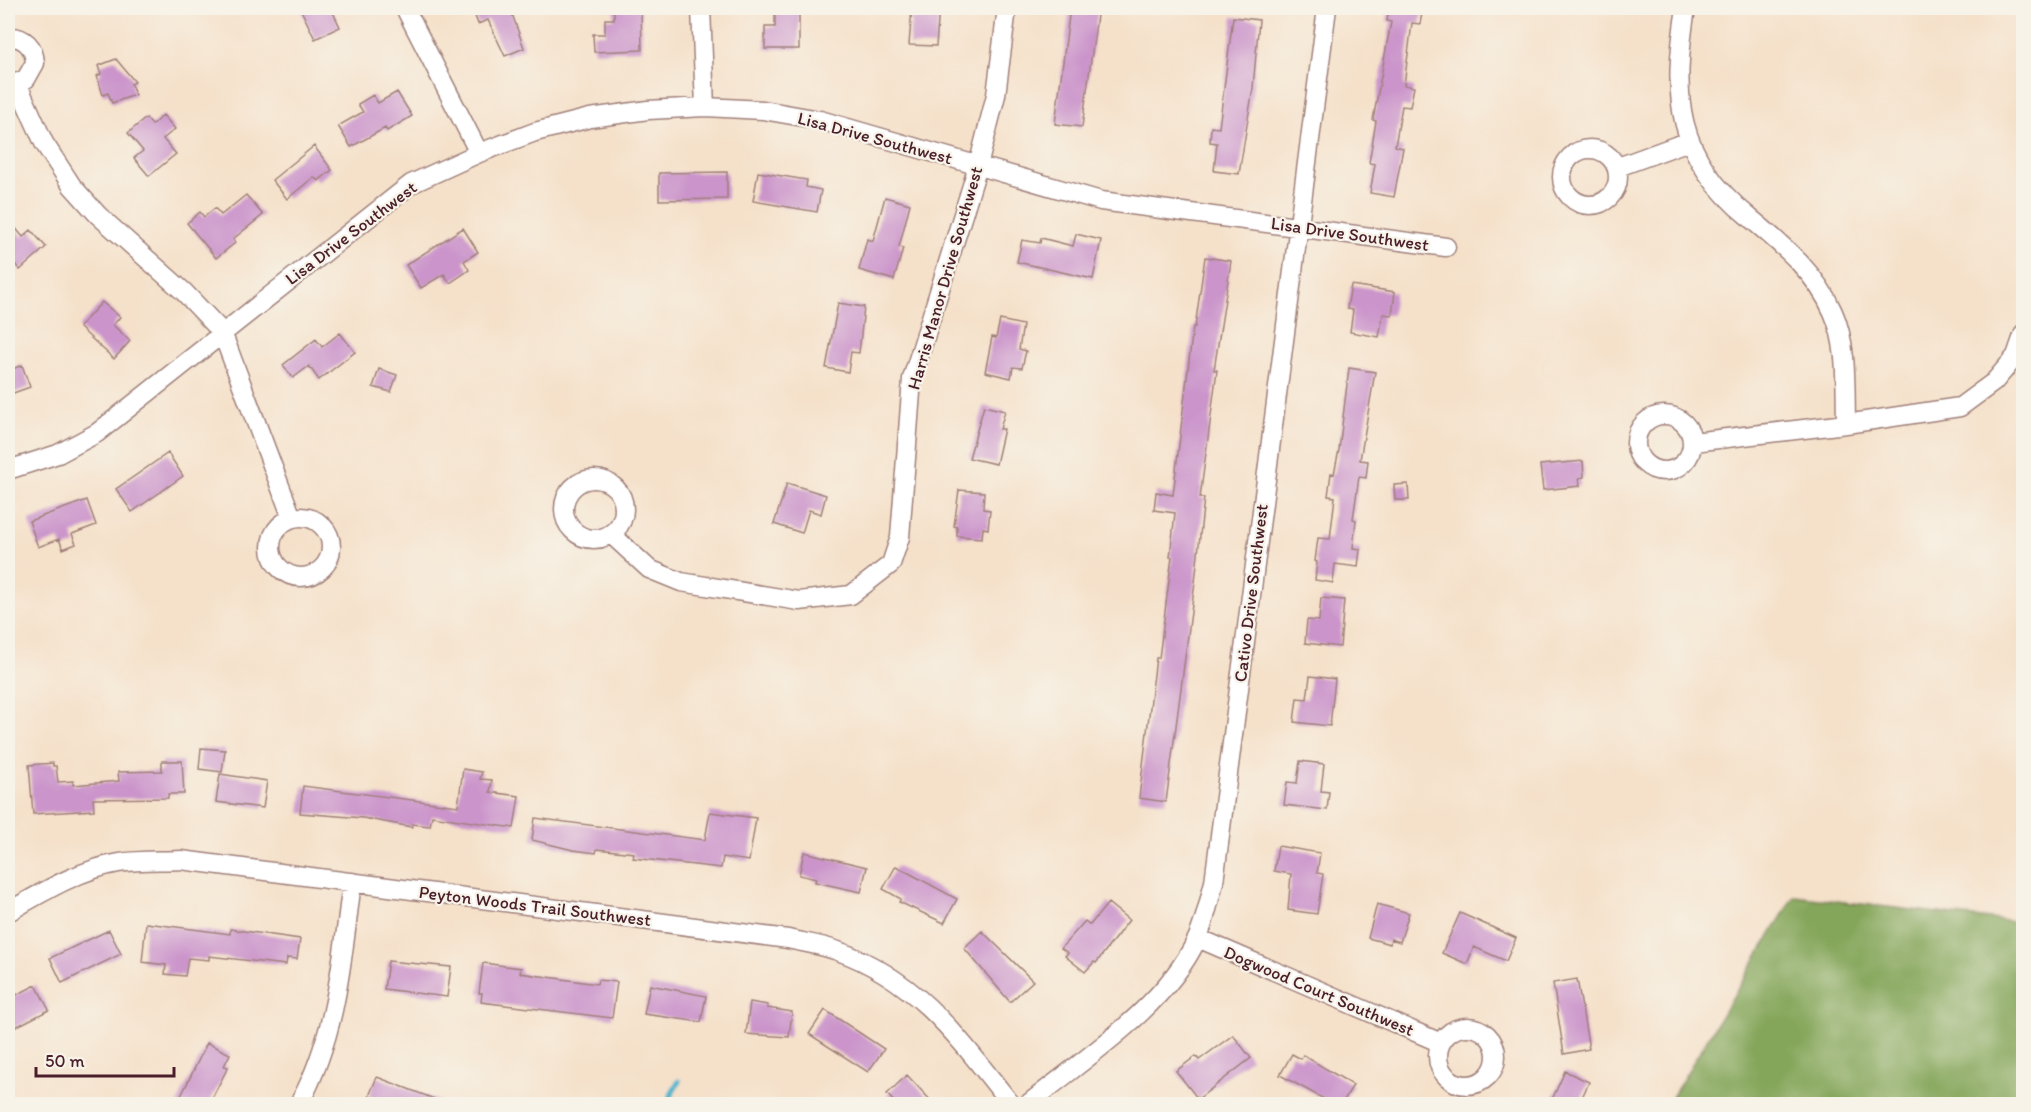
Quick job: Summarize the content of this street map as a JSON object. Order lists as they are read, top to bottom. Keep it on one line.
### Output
{"streets":{"street":["Lisa Drive Southwest","Harris Manor Drive Southwest","Cativo Drive Southwest","Peyton Woods Trail Southwest","Dogwood Court Southwest"]},"crossings":[["Lisa Drive Southwest","Harris Manor Drive Southwest"],["Lisa Drive Southwest","Cativo Drive Southwest"],["Cativo Drive Southwest","Dogwood Court Southwest"]],"scale_bar":"50 m"}
